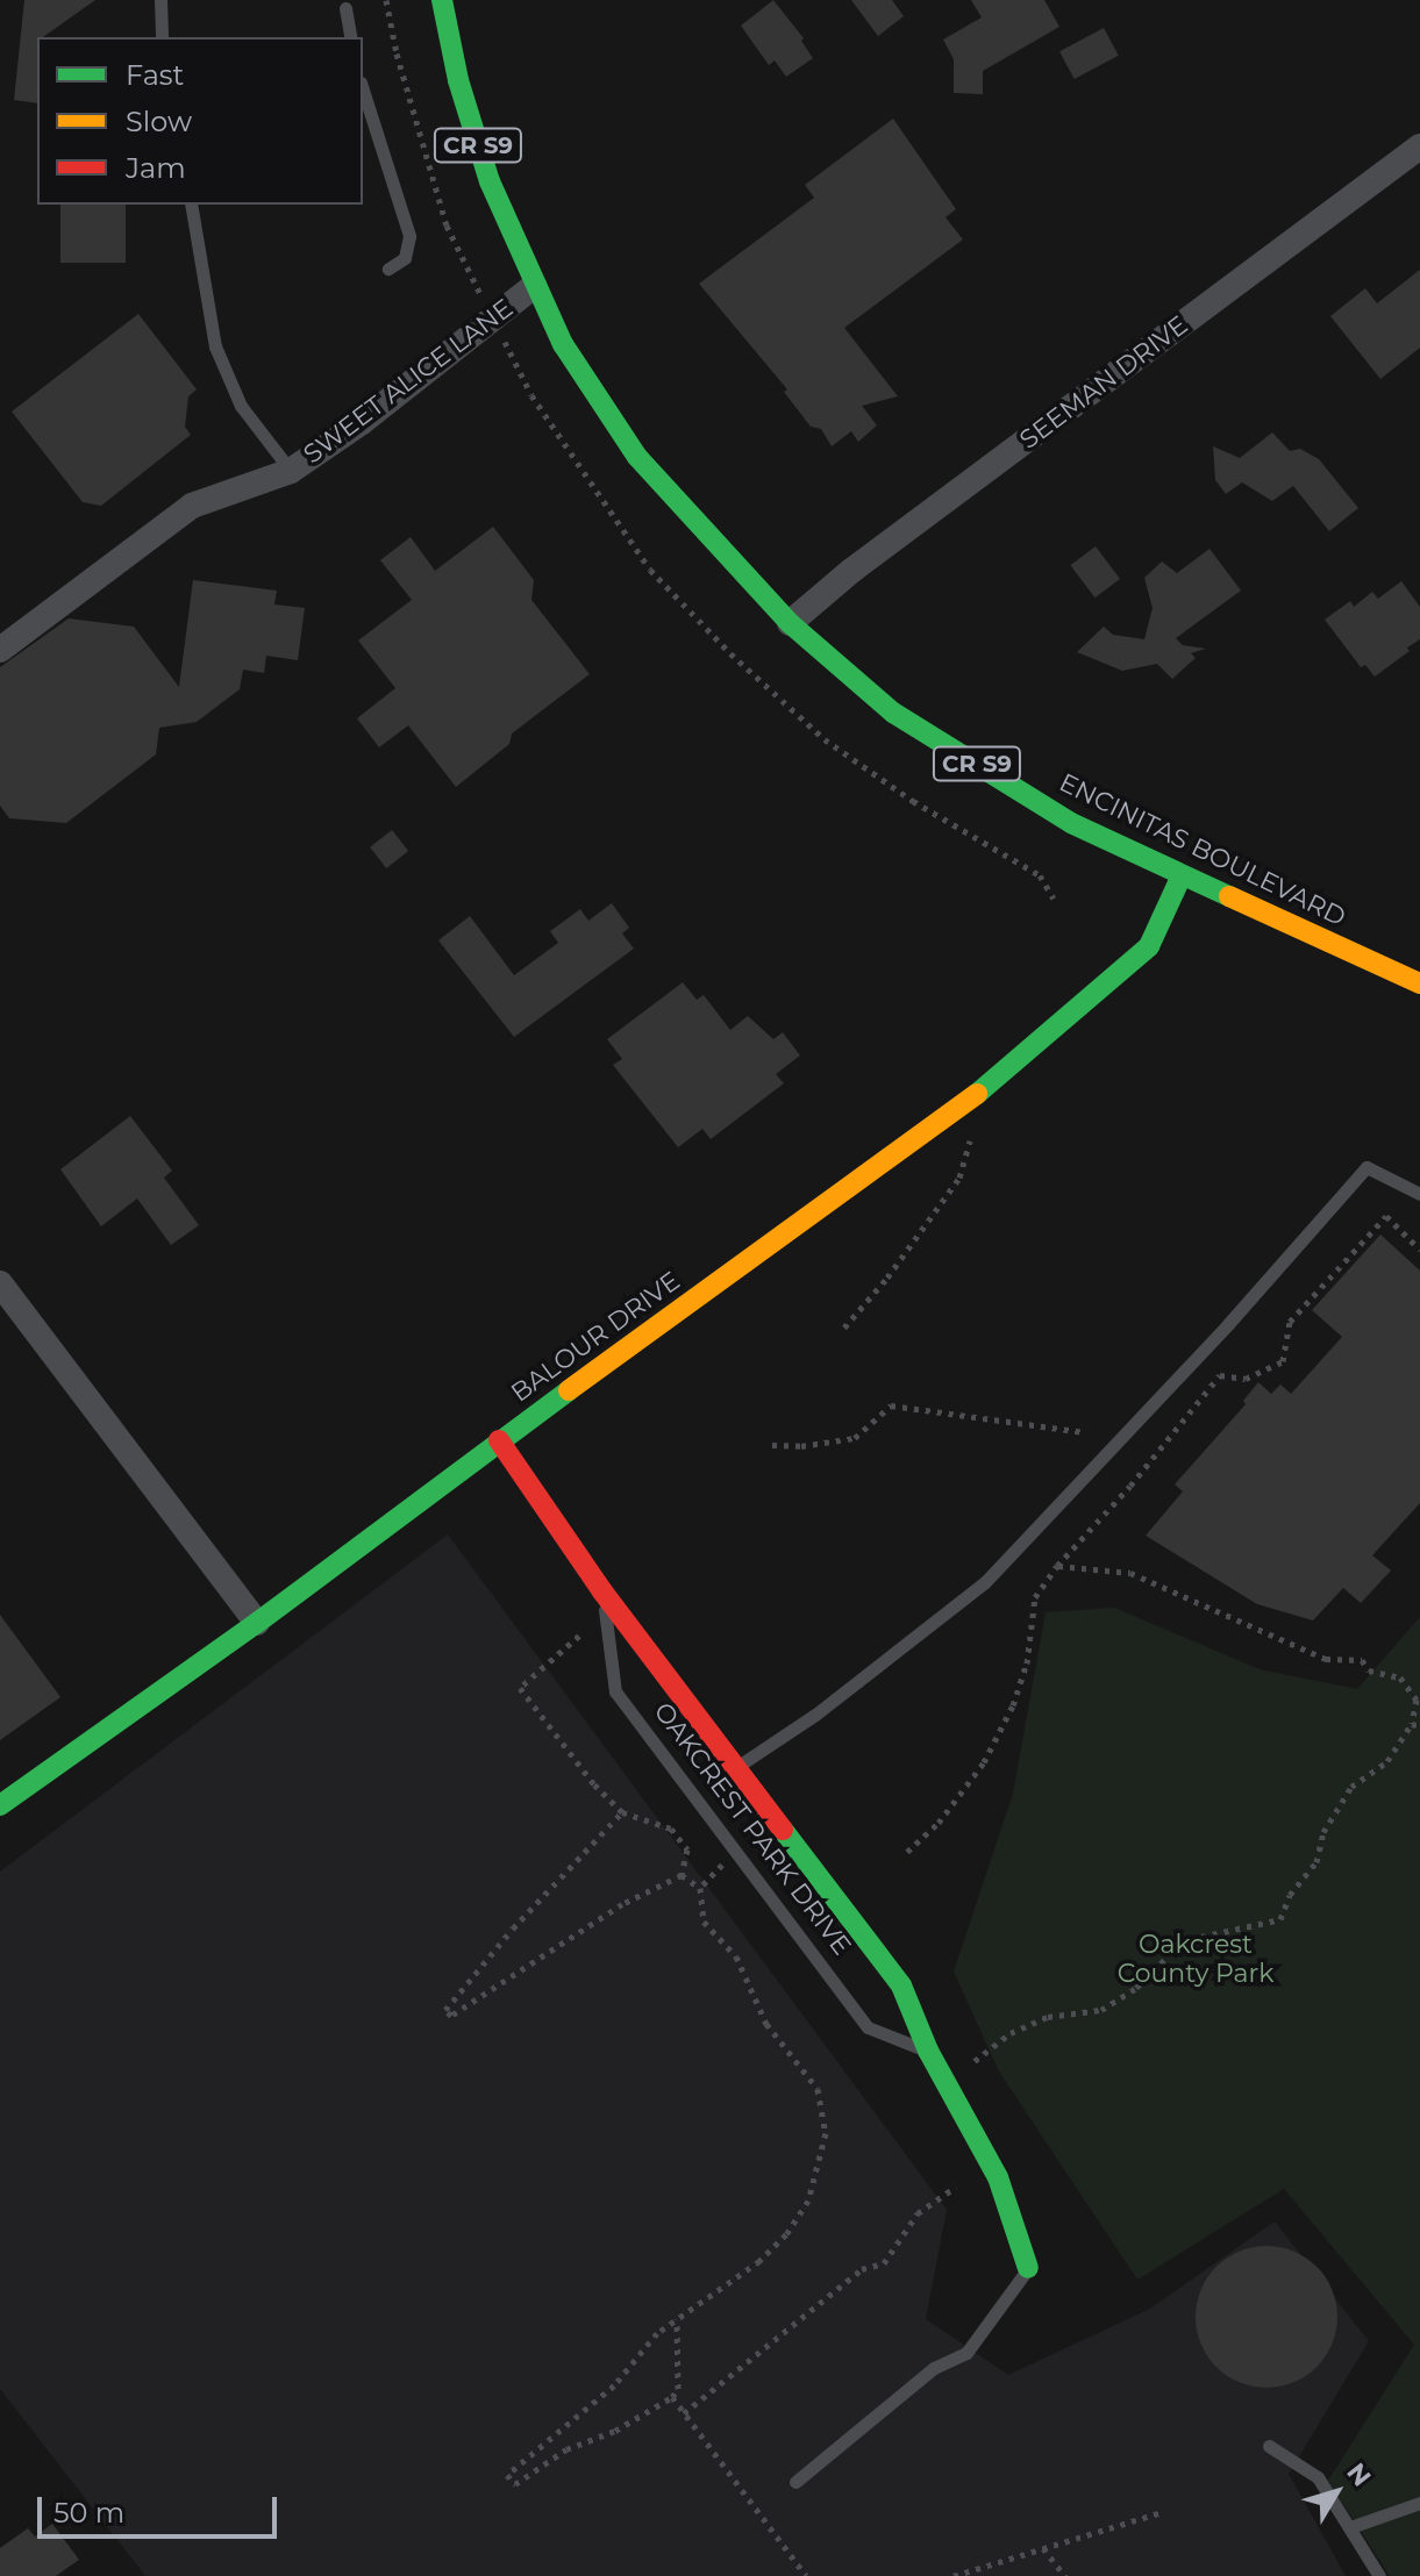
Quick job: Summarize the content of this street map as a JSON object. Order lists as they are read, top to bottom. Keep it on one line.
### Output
{"streets":{"street":["CR S9","SWEET ALICE LANE","SEEMAN DRIVE","ENCINITAS BOULEVARD","BALOUR DRIVE","OAKCREST PARK DRIVE"]},"crossings":[["SWEET ALICE LANE","ENCINITAS BOULEVARD"],["SEEMAN DRIVE","ENCINITAS BOULEVARD"],["ENCINITAS BOULEVARD","BALOUR DRIVE"],["BALOUR DRIVE","OAKCREST PARK DRIVE"]],"parks":["Oakcrest County Park"],"legend":["Fast","Slow","Jam"],"scale_bar":"50 m","north":"top right"}
